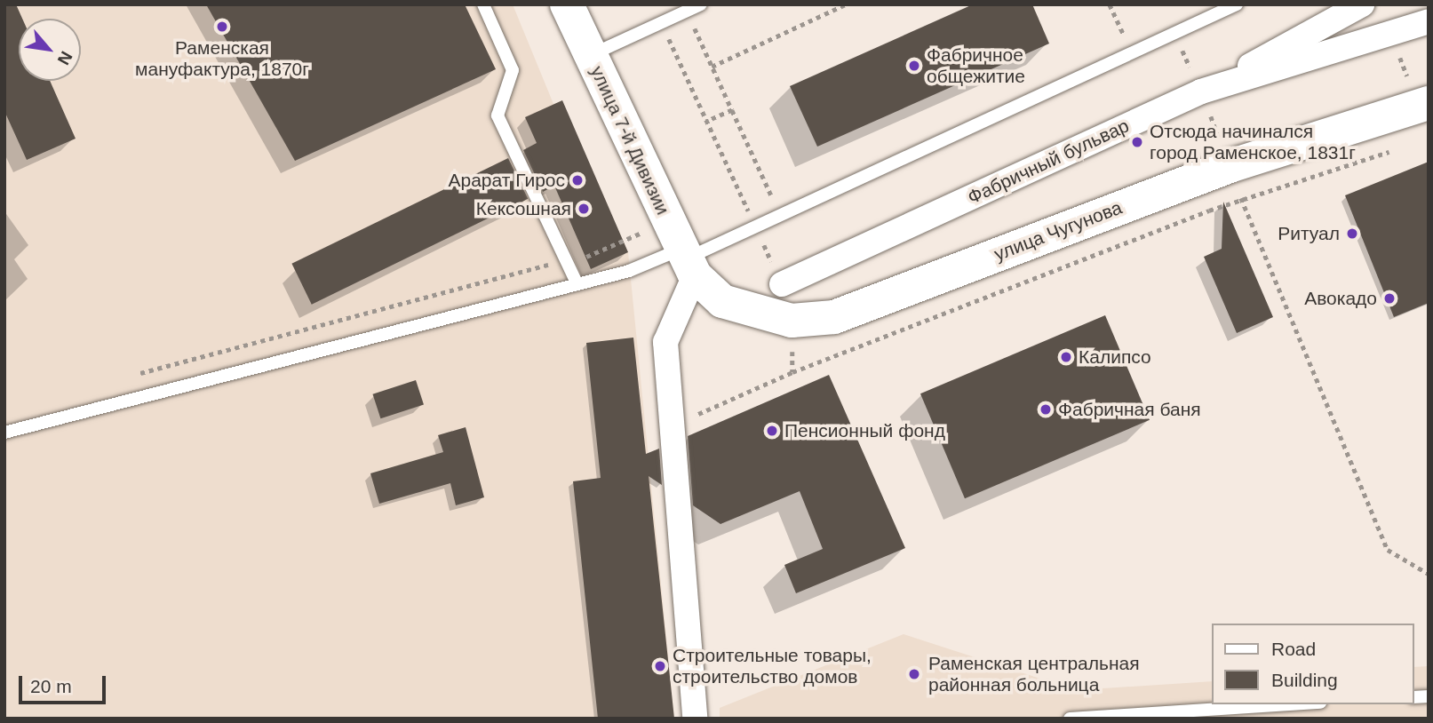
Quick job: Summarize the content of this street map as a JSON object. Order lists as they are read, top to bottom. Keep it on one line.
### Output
{"streets":{"main road":["улица 7-й Дивизии","улица Чугунова"],"street":["Фабричный бульвар"]},"crossings":[["улица 7-й Дивизии","улица Чугунова"]],"places":["Раменская мануфактура, 1870г","Фабричное общежитие","Отсюда начинался город Раменское, 1831г","Арарат Гирос","Кексошная","Ритуал","Авокадо","Калипсо","Фабричная баня","Пенсионный фонд","Строительные товары, строительство домов","Раменская центральная районная больница"],"legend":["Road","Building"],"scale_bar":"20 m","north":"bottom right"}
